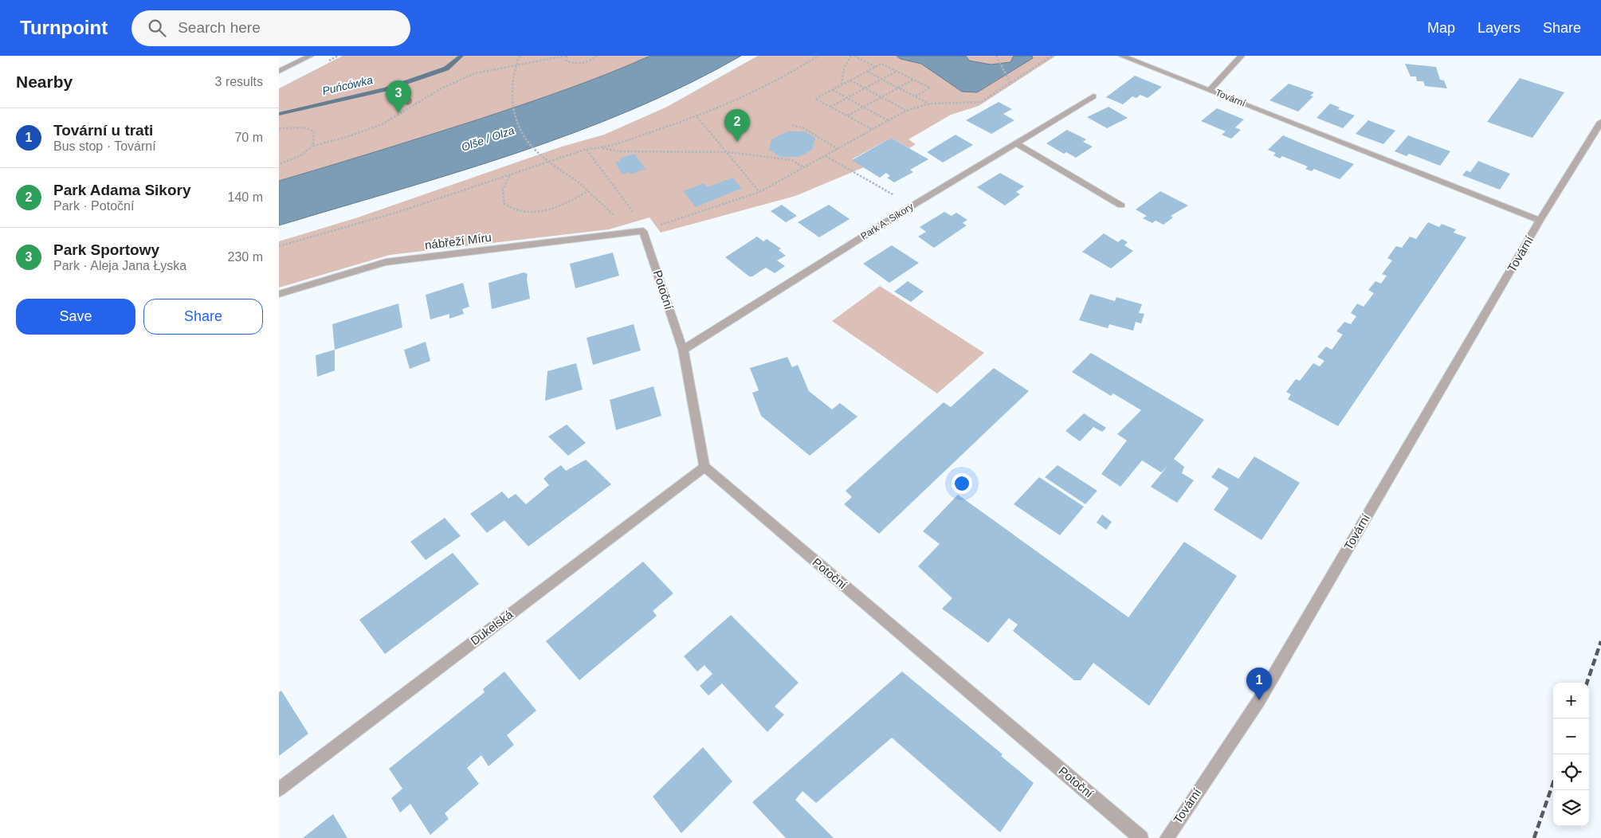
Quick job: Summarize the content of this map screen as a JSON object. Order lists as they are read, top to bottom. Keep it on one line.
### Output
{"streets":{"street":["Tovární","Park A. Sikory","nábřeží Míru","Potoční","Dukelská"]},"crossings":[["Park A. Sikory","Potoční"],["nábřeží Míru","Potoční"],["Potoční","Dukelská"]],"water":["Puńcówka","Olše / Olza"],"page":{"header":"Turnpoint","search":"Search here","nav":["Map","Layers","Share"],"heading":["Nearby","3 results"],"pins":["3","2","1"],"list":[{"mark":"1","name":"Tovární u trati","note":"Bus stop · Tovární","value":"70 m"},{"mark":"2","name":"Park Adama Sikory","note":"Park · Potoční","value":"140 m"},{"mark":"3","name":"Park Sportowy","note":"Park · Aleja Jana Łyska","value":"230 m"}],"buttons":["Save","Share"],"map_buttons":["+","−"]}}
